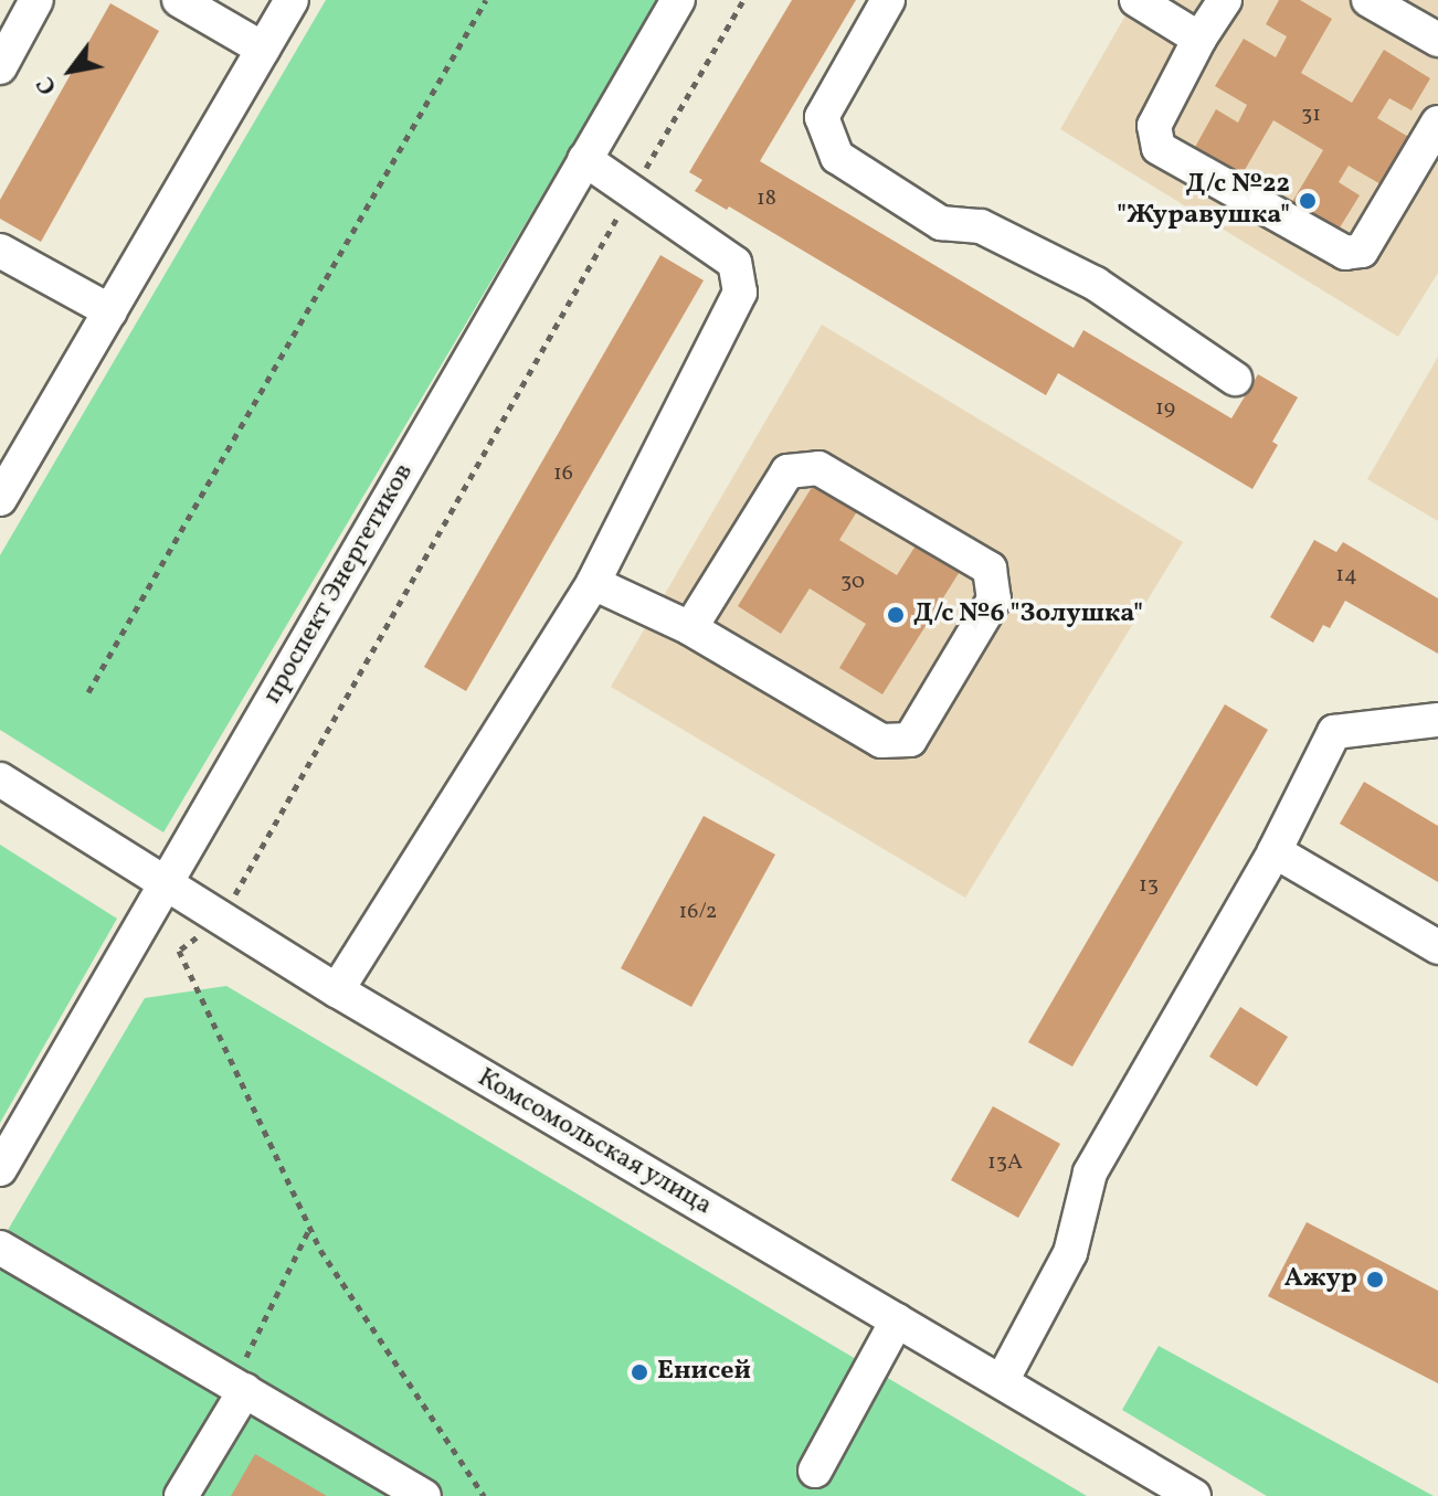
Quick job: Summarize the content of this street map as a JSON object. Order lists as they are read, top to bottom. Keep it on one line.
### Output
{"streets":{"street":["проспект Энергетиков","Комсомольская улица"]},"crossings":[["проспект Энергетиков","Комсомольская улица"]],"places":["Д/с №22 \"Журавушка\"","Д/с №6 \"Золушка\"","Ажур","Енисей"],"house_numbers":["31","18","19","16","14","30","13","16/2","13А"],"north":"bottom left"}
